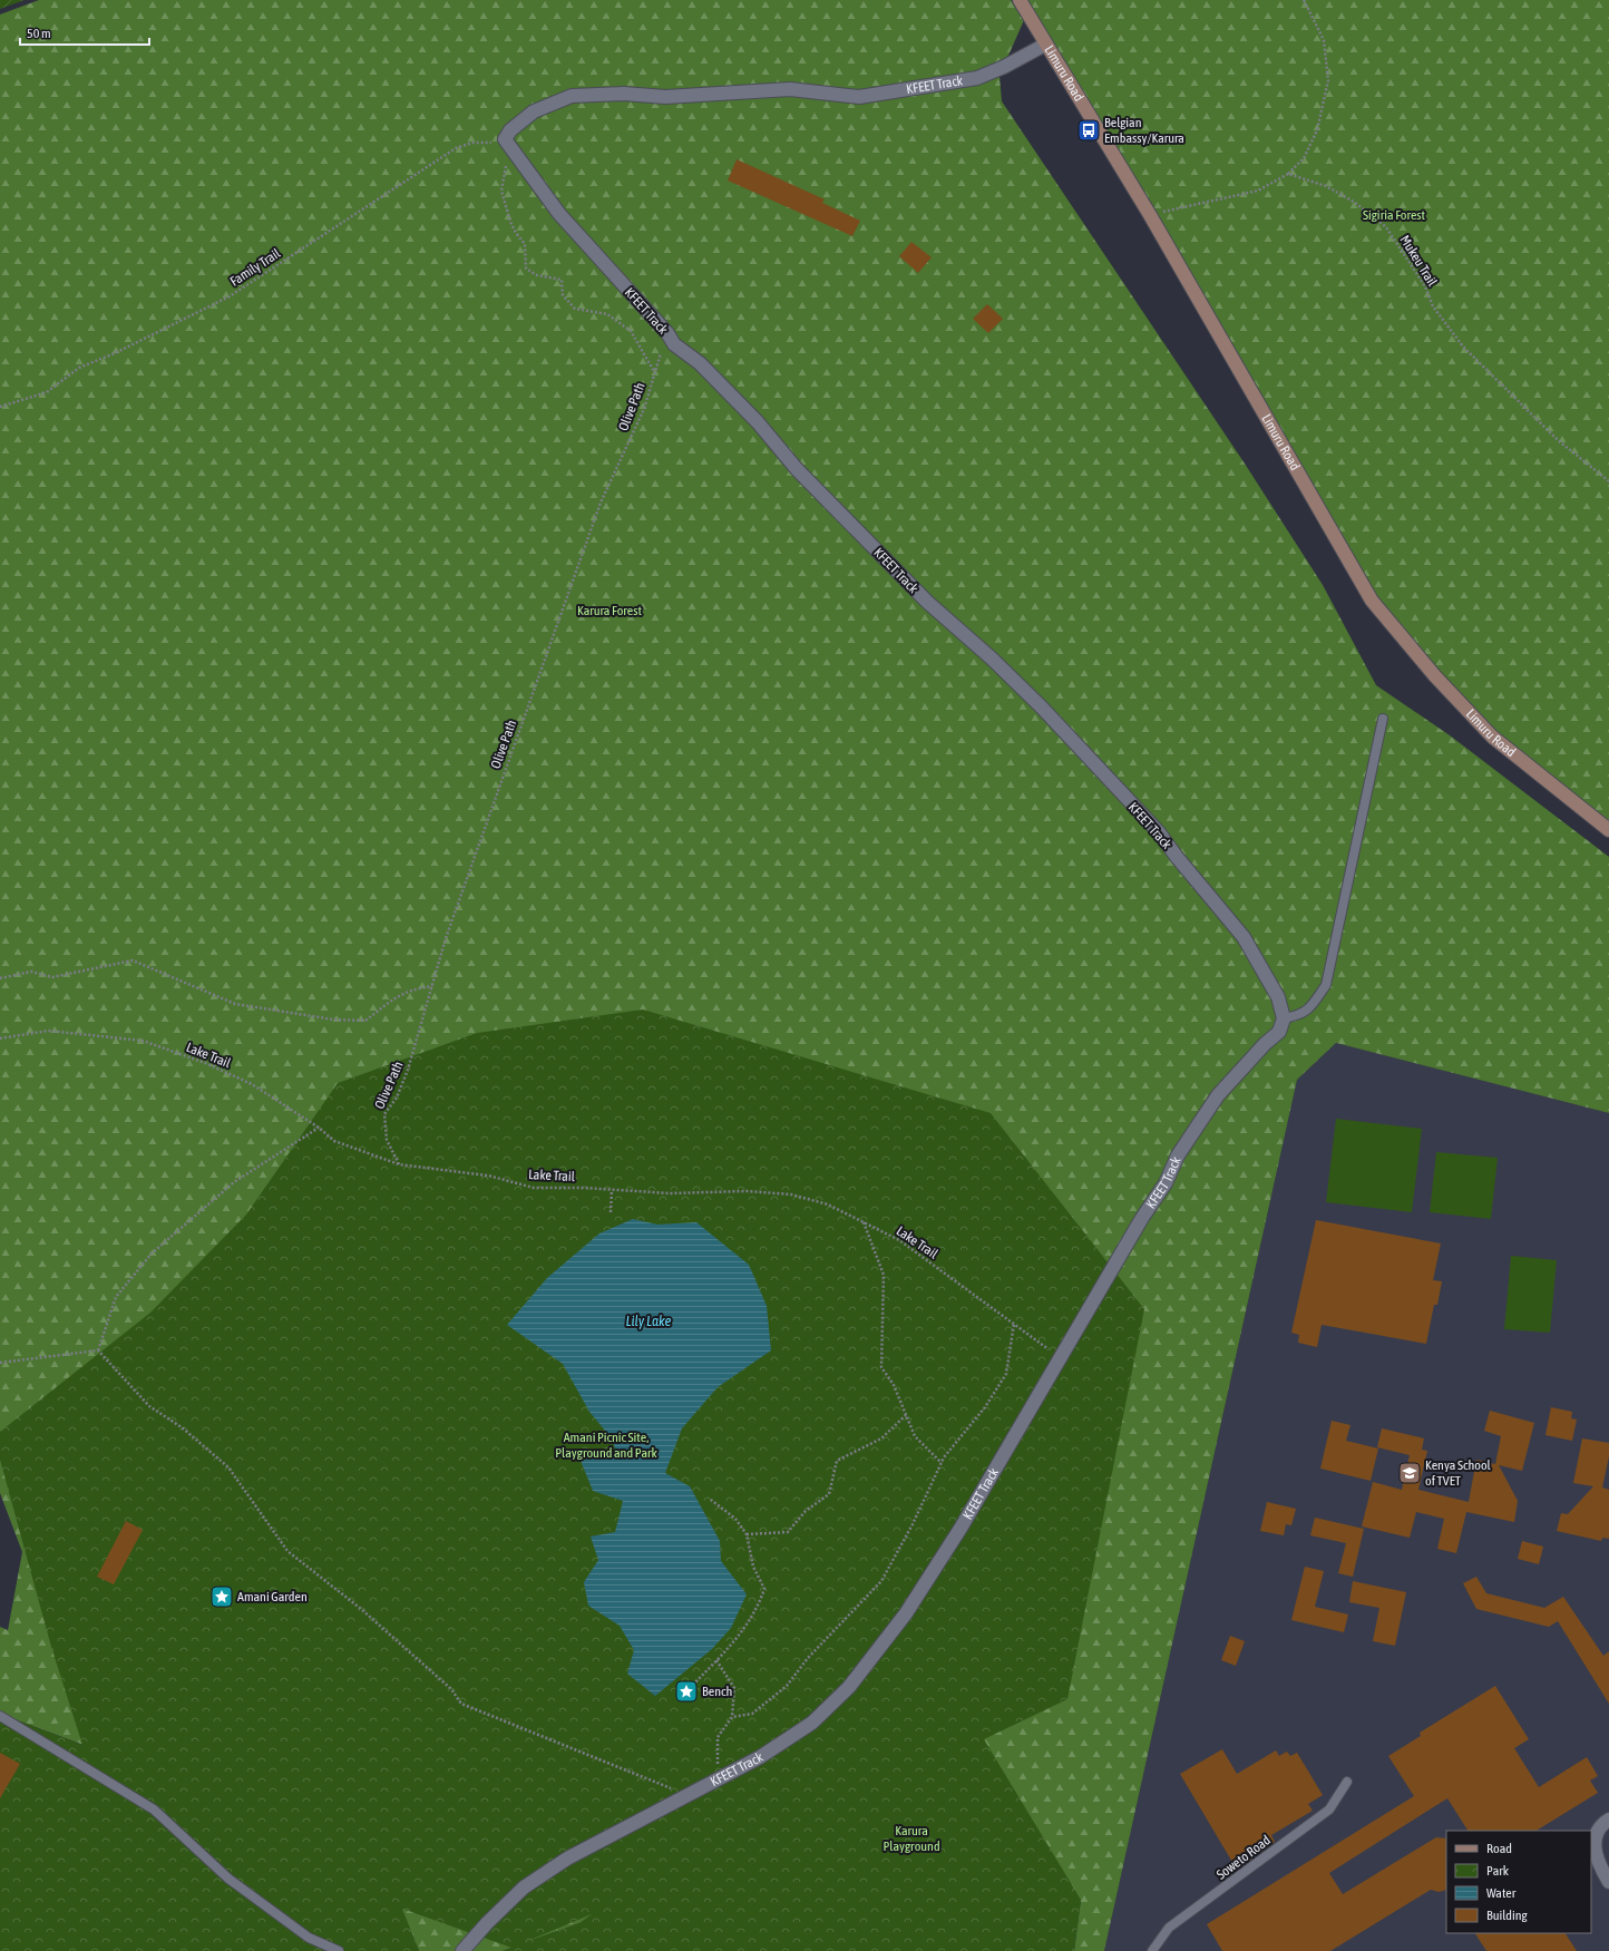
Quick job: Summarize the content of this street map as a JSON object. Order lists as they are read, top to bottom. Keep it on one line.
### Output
{"streets":{"main road":["Limuru Road"],"street":["KFEET Track"],"lane":["Soweto Road"],"path":["Mukeu Trail","Family Trail","Olive Path","Lake Trail"]},"crossings":[["Limuru Road","KFEET Track"],["KFEET Track","Family Trail"],["KFEET Track","Olive Path"],["KFEET Track","Lake Trail"],["Olive Path","Lake Trail"]],"water":["Lily Lake"],"parks":["Sigiria Forest","Karura Forest","Amani Picnic Site, Playground and Park","Karura Playground"],"places":{"bus stop":["Belgian Embassy/Karura"],"school or university":["Kenya School of TVET"],"place":["Amani Garden","Bench"]},"legend":["Road","Park","Water","Building"],"scale_bar":"50 m"}
